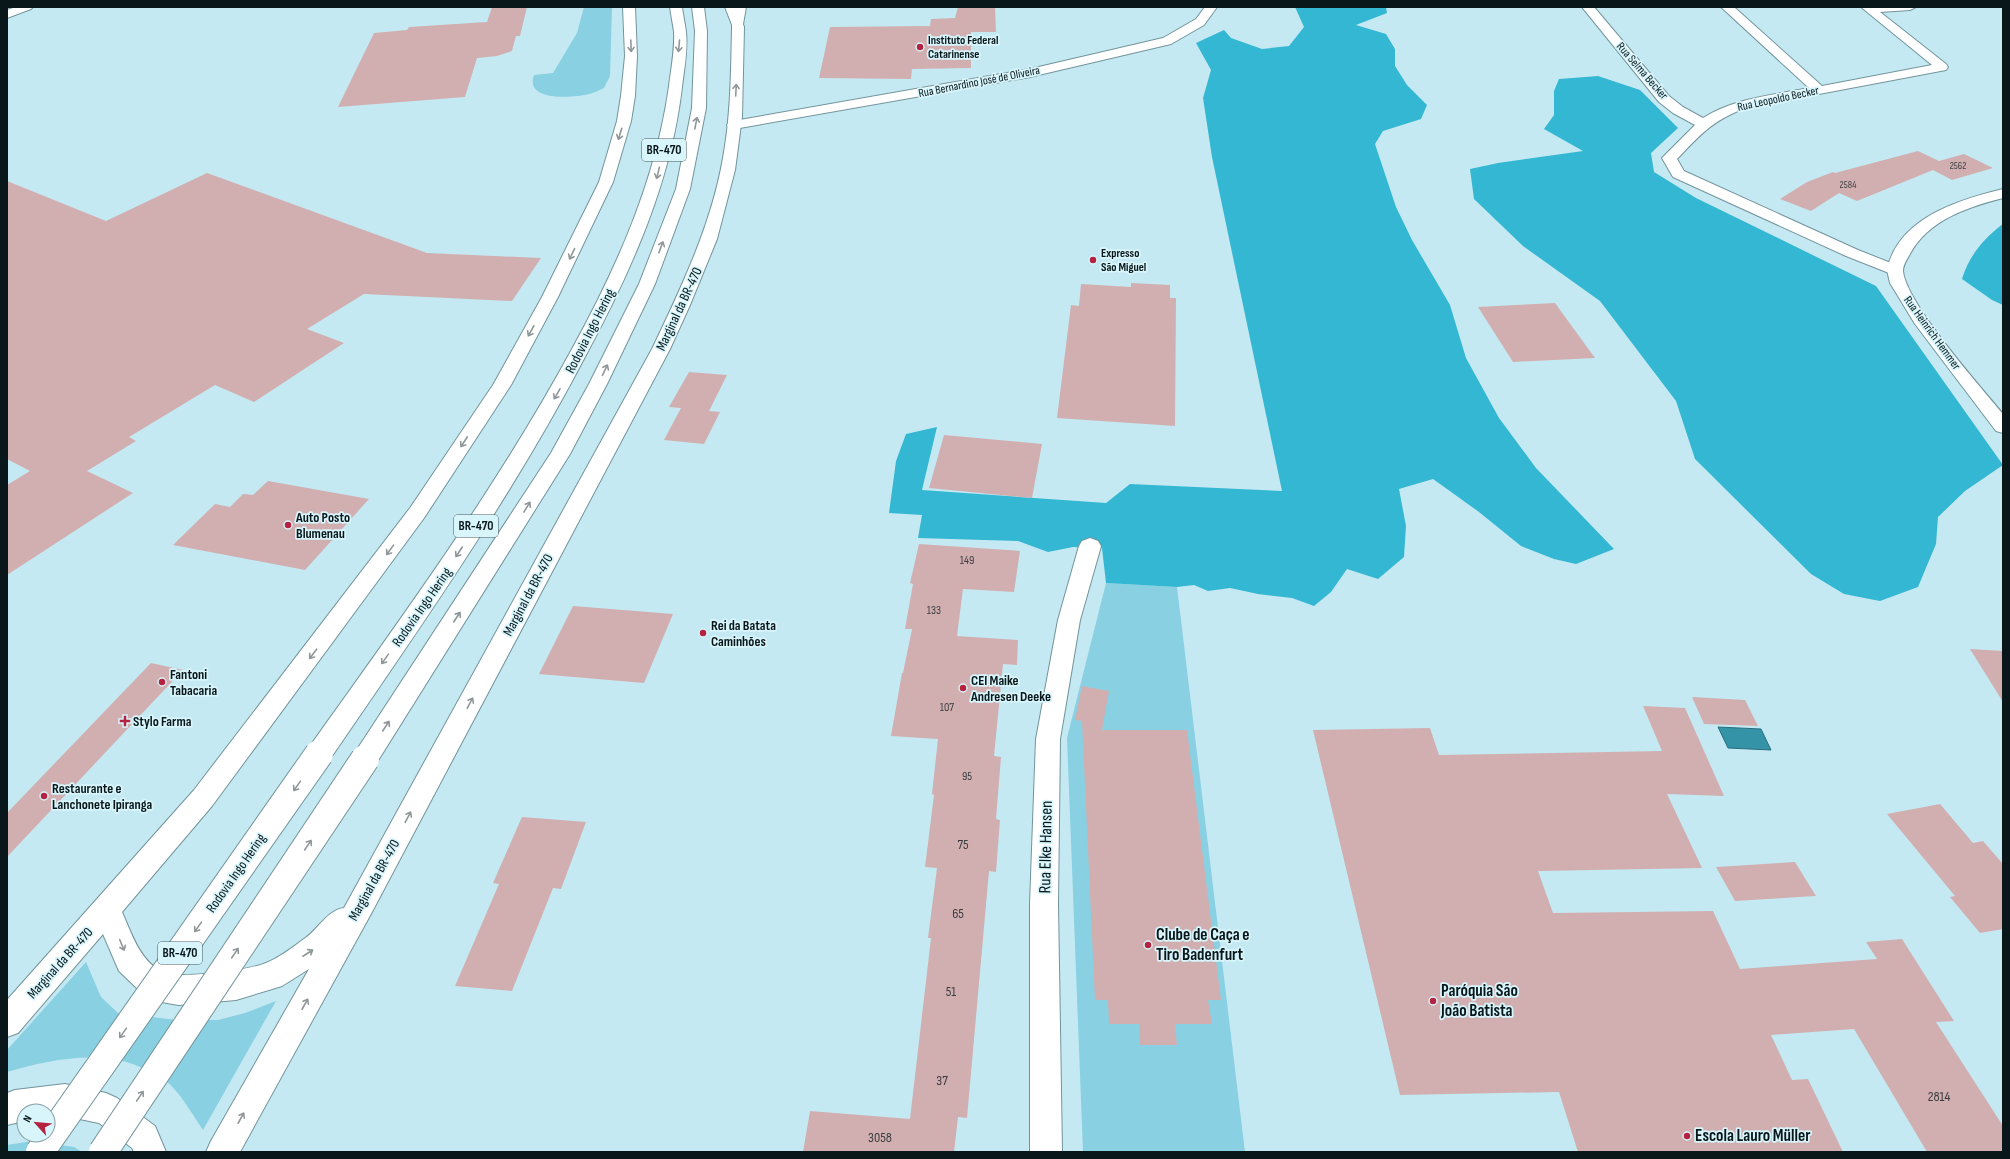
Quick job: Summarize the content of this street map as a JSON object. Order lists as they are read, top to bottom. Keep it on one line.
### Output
{"streets":{"main road":["Rua Selma Becker","Rua Bernardino José de Oliveira","Rua Leopoldo Becker","BR-470","Marginal da BR-470","Rodovia Ingo Hering","Rua Heinrich Hemmer","Rua Elke Hansen"]},"crossings":[["Rua Selma Becker","Rua Leopoldo Becker"],["Rua Bernardino José de Oliveira","Marginal da BR-470"],["Rua Leopoldo Becker","Rua Heinrich Hemmer"]],"places":{"other":["Instituto Federal Catarinense","Expresso São Miguel","Auto Posto Blumenau","Rei da Batata Caminhões","Fantoni Tabacaria","CEI Maike Andresen Deeke","Restaurante e Lanchonete Ipiranga","Clube de Caça e Tiro Badenfurt","Paróquia São João Batista","Escola Lauro Müller"],"health":["Stylo Farma"]},"house_numbers":["2562","2584","149","133","107","95","75","65","51","37","2814","3058"],"north":"top left"}
